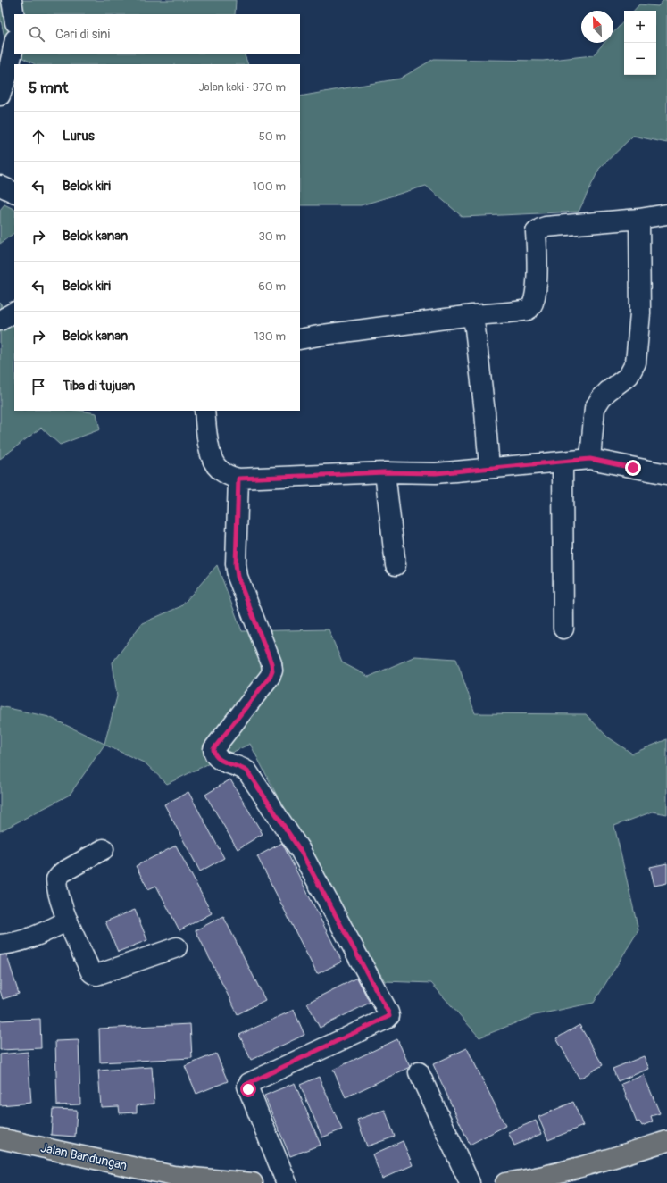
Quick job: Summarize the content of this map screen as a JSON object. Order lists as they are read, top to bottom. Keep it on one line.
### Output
{"streets":{"main road":["Jalan Bandungan"]},"north":"top left","page":{"map_buttons":["+","−"],"search":"Cari di sini","heading":["5 mnt","Jalan kaki · 370 m"],"list":[["Lurus","50 m"],["Belok kiri","100 m"],["Belok kanan","30 m"],["Belok kiri","60 m"],["Belok kanan","130 m"],"Tiba di tujuan"]}}
